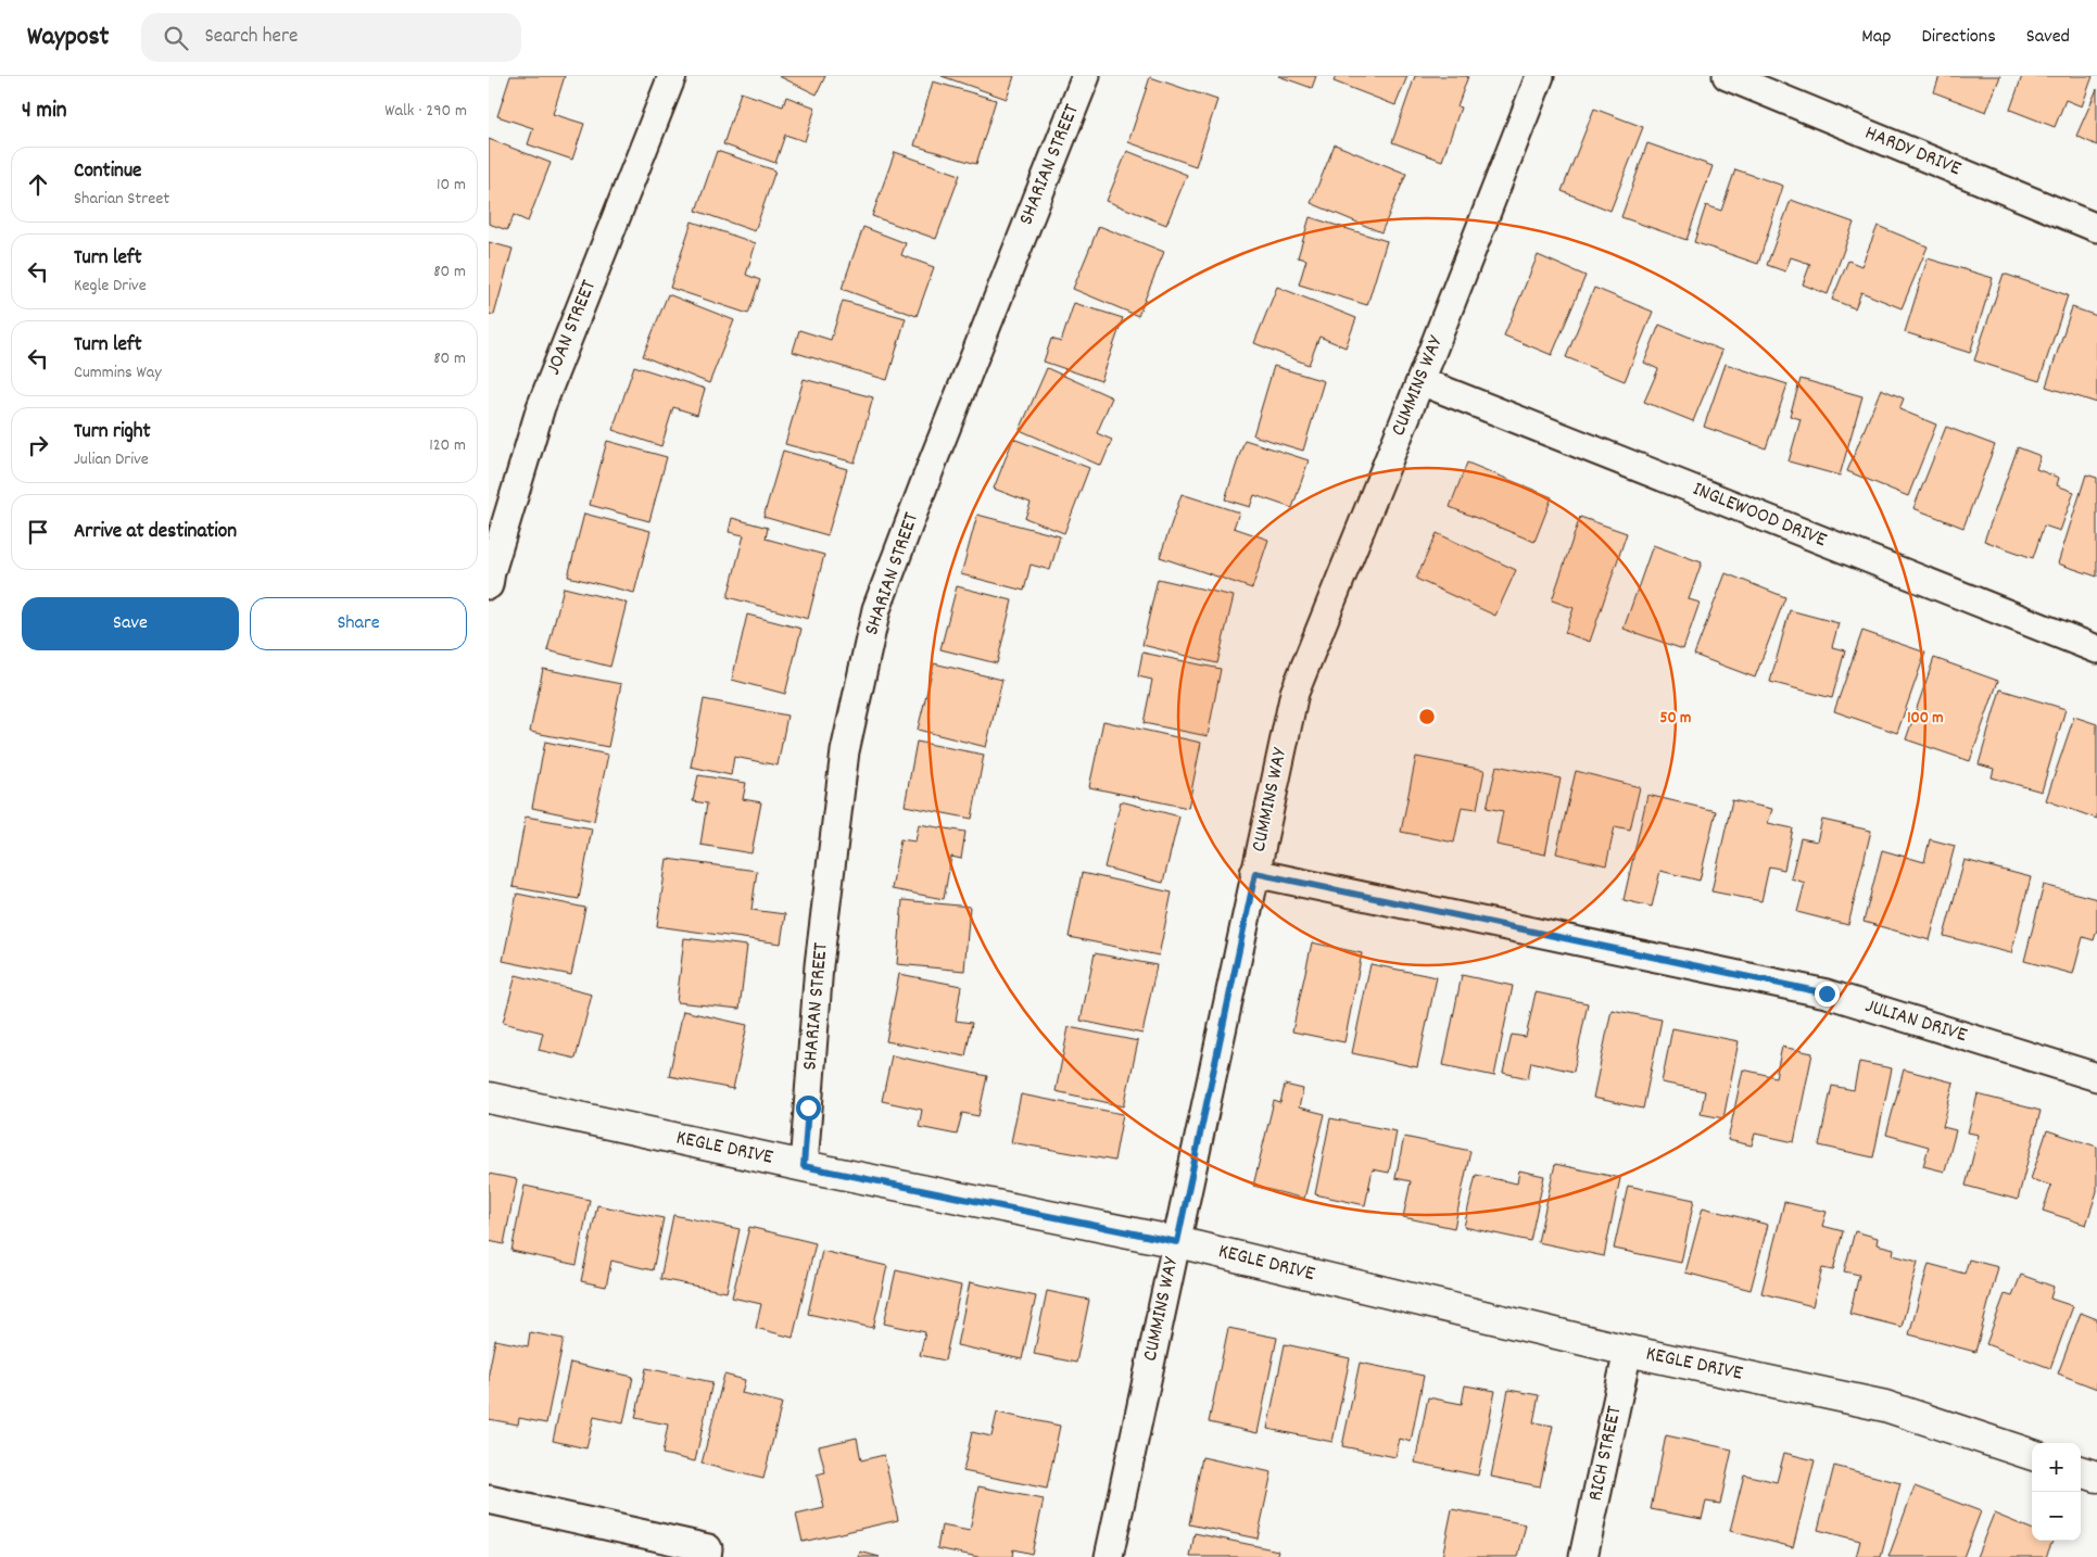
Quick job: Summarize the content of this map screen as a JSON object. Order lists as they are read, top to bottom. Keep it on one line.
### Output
{"streets":{"street":["HARDY DRIVE","SHARIAN STREET","JOAN STREET","CUMMINS WAY","INGLEWOOD DRIVE","JULIAN DRIVE","KEGLE DRIVE","RICH STREET"]},"crossings":[["SHARIAN STREET","KEGLE DRIVE"],["CUMMINS WAY","INGLEWOOD DRIVE"],["CUMMINS WAY","JULIAN DRIVE"],["CUMMINS WAY","KEGLE DRIVE"],["KEGLE DRIVE","RICH STREET"]],"page":{"header":"Waypost","search":"Search here","nav":["Map","Directions","Saved"],"heading":["4 min","Walk · 290 m"],"list":[["Continue","Sharian Street","10 m"],["Turn left","Kegle Drive","80 m"],["Turn left","Cummins Way","80 m"],["Turn right","Julian Drive","120 m"],"Arrive at destination"],"buttons":["Save","Share"],"map_buttons":["+","−"]},"rings":["50 m","100 m"]}
